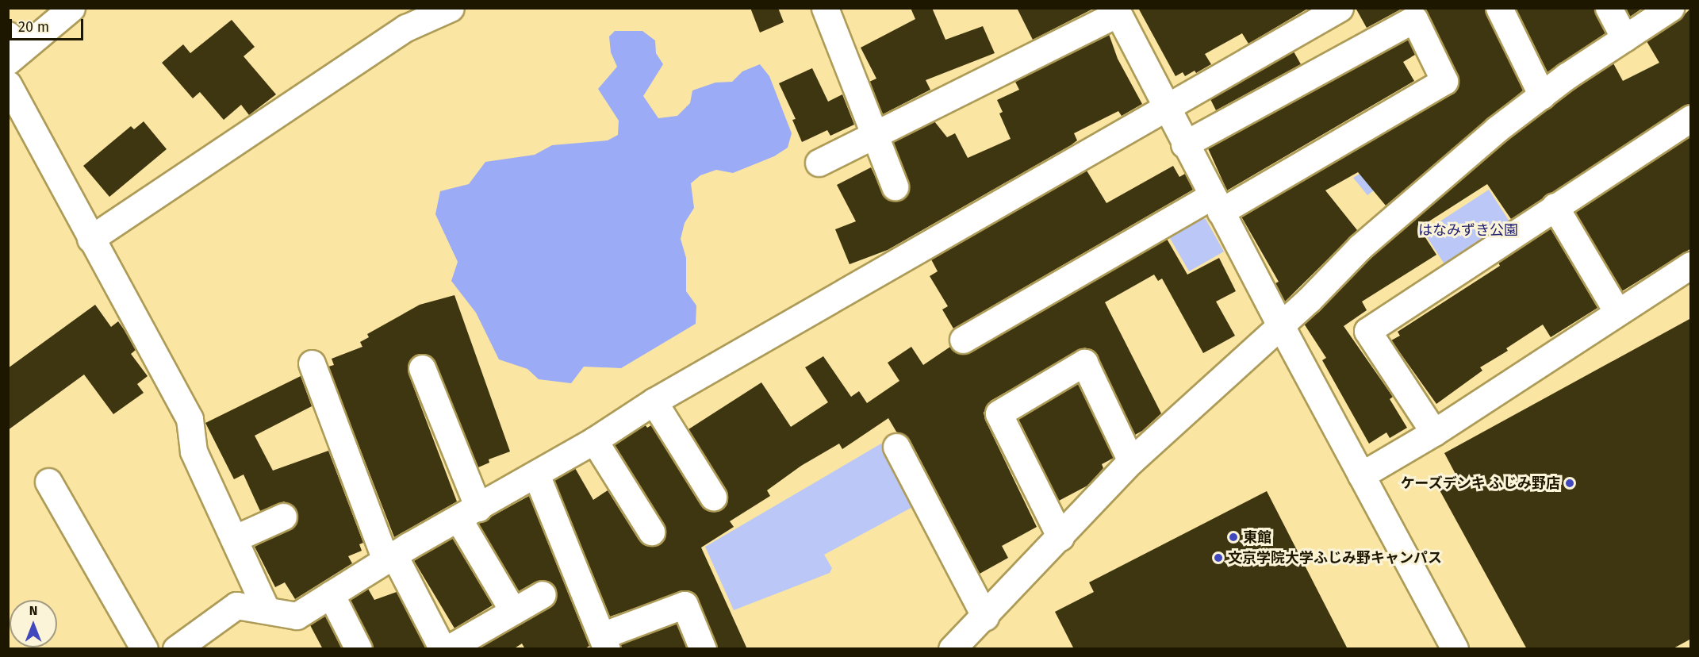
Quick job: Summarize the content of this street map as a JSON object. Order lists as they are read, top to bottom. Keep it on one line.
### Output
{"parks":["はなみずき公園"],"places":["ケーズデンキ ふじみ野店","東館","文京学院大学ふじみ野キャンパス"],"scale_bar":"20 m","north":"top"}
